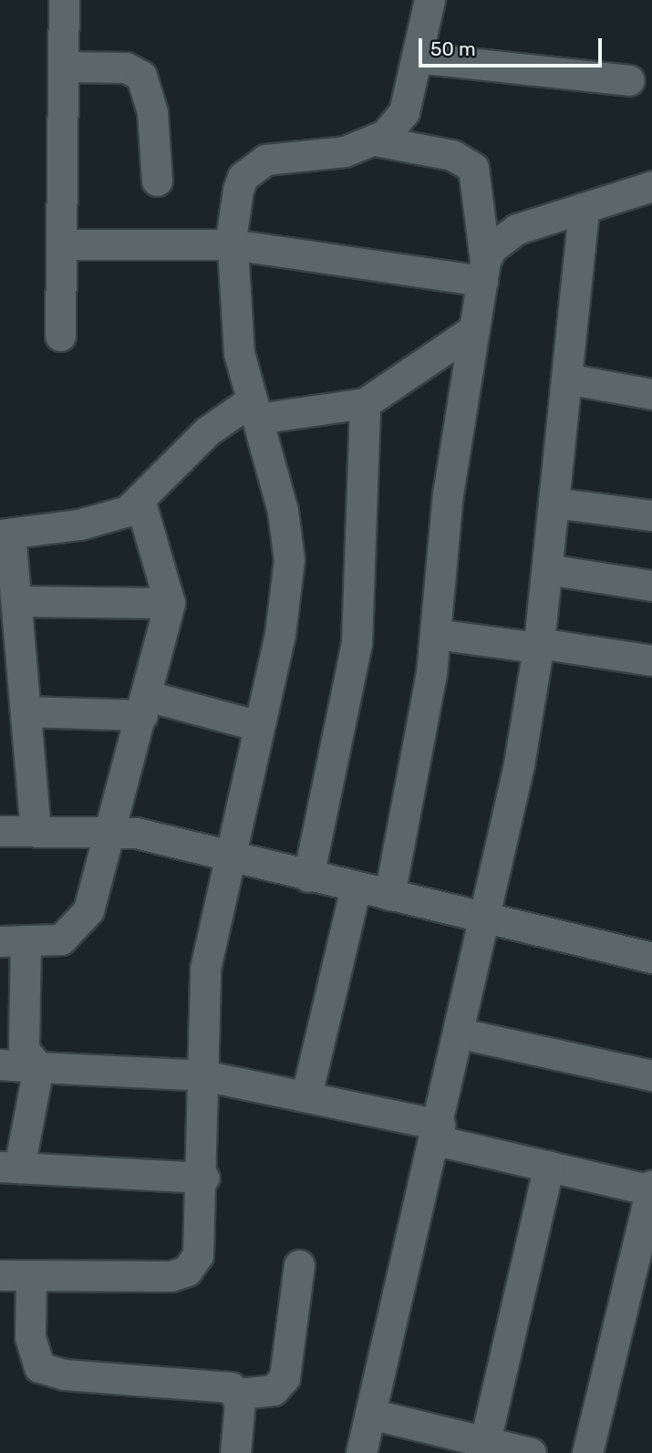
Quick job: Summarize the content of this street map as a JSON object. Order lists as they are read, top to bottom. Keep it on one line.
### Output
{"scale_bar":"50 m"}
